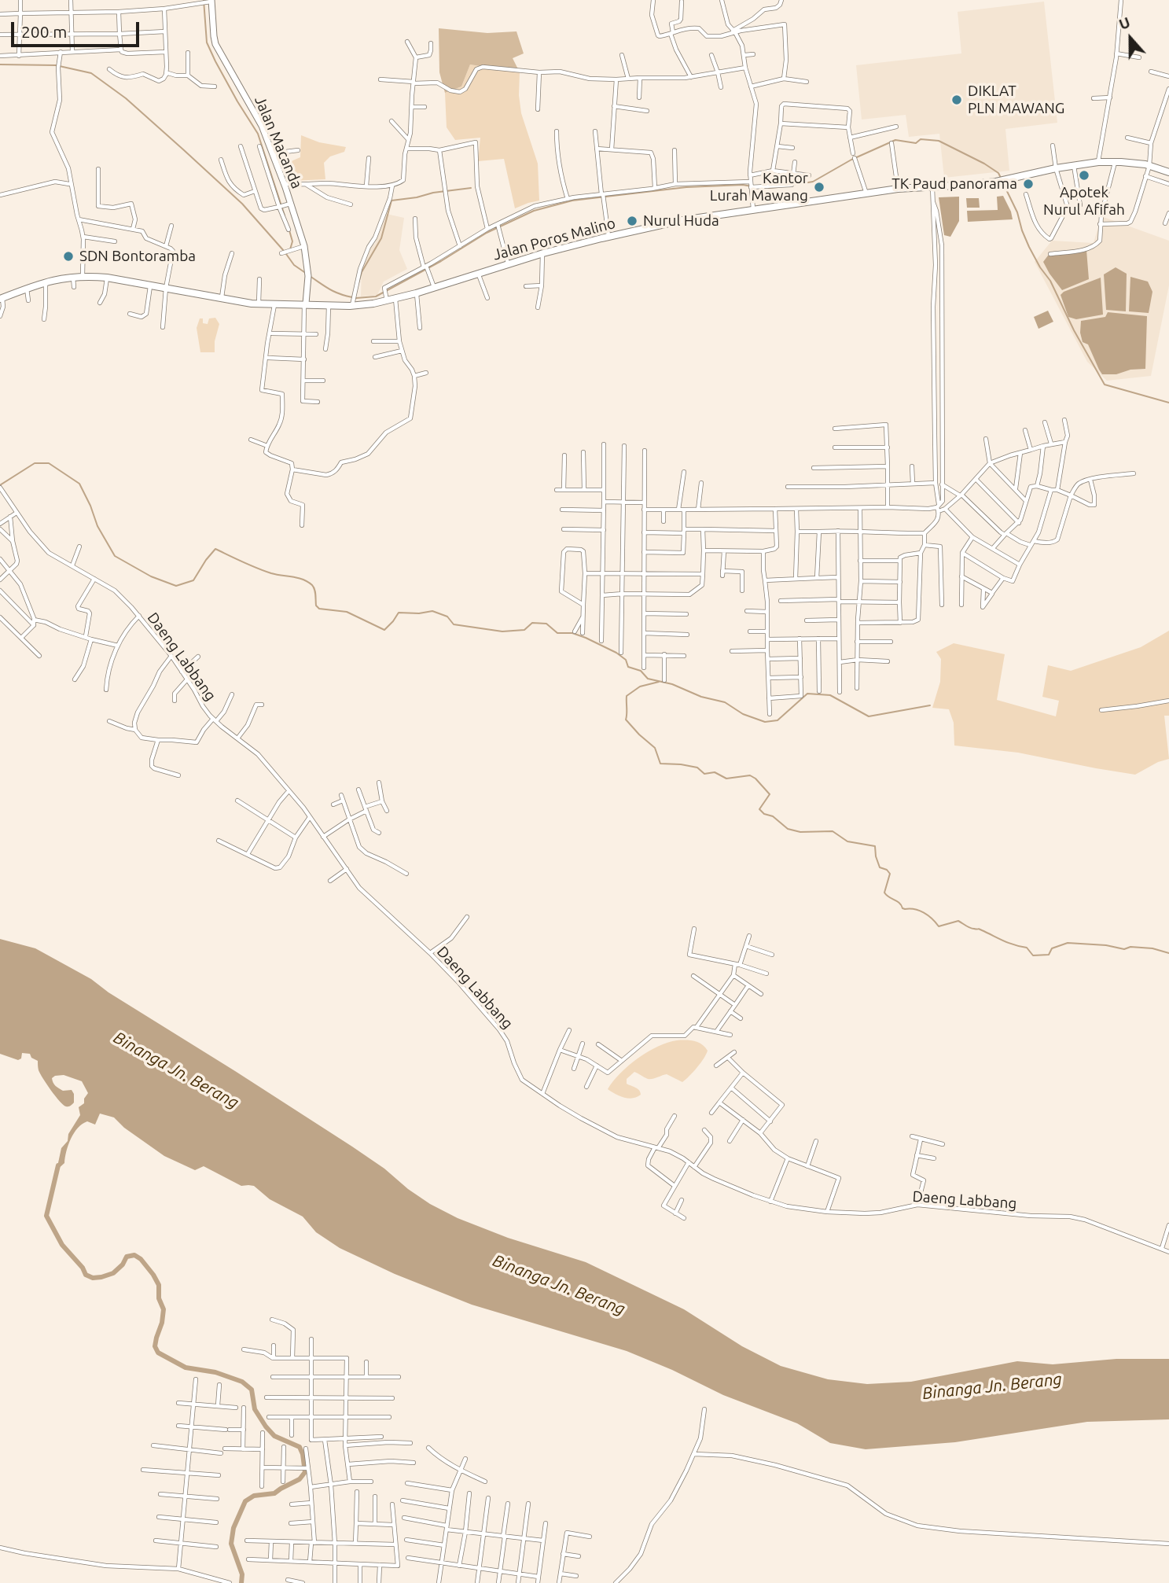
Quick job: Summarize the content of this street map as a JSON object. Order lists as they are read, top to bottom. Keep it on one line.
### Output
{"streets":{"main road":["Jalan Poros Malino"],"street":["Jalan Macanda","Daeng Labbang"]},"crossings":[["Jalan Macanda","Jalan Poros Malino"]],"water":["Binanga Jn. Berang"],"places":["DIKLAT PLN MAWANG","Apotek Nurul Afifah","TK Paud panorama","Kantor Lurah Mawang","Nurul Huda","SDN Bontoramba"],"scale_bar":"200 m","north":"top"}
